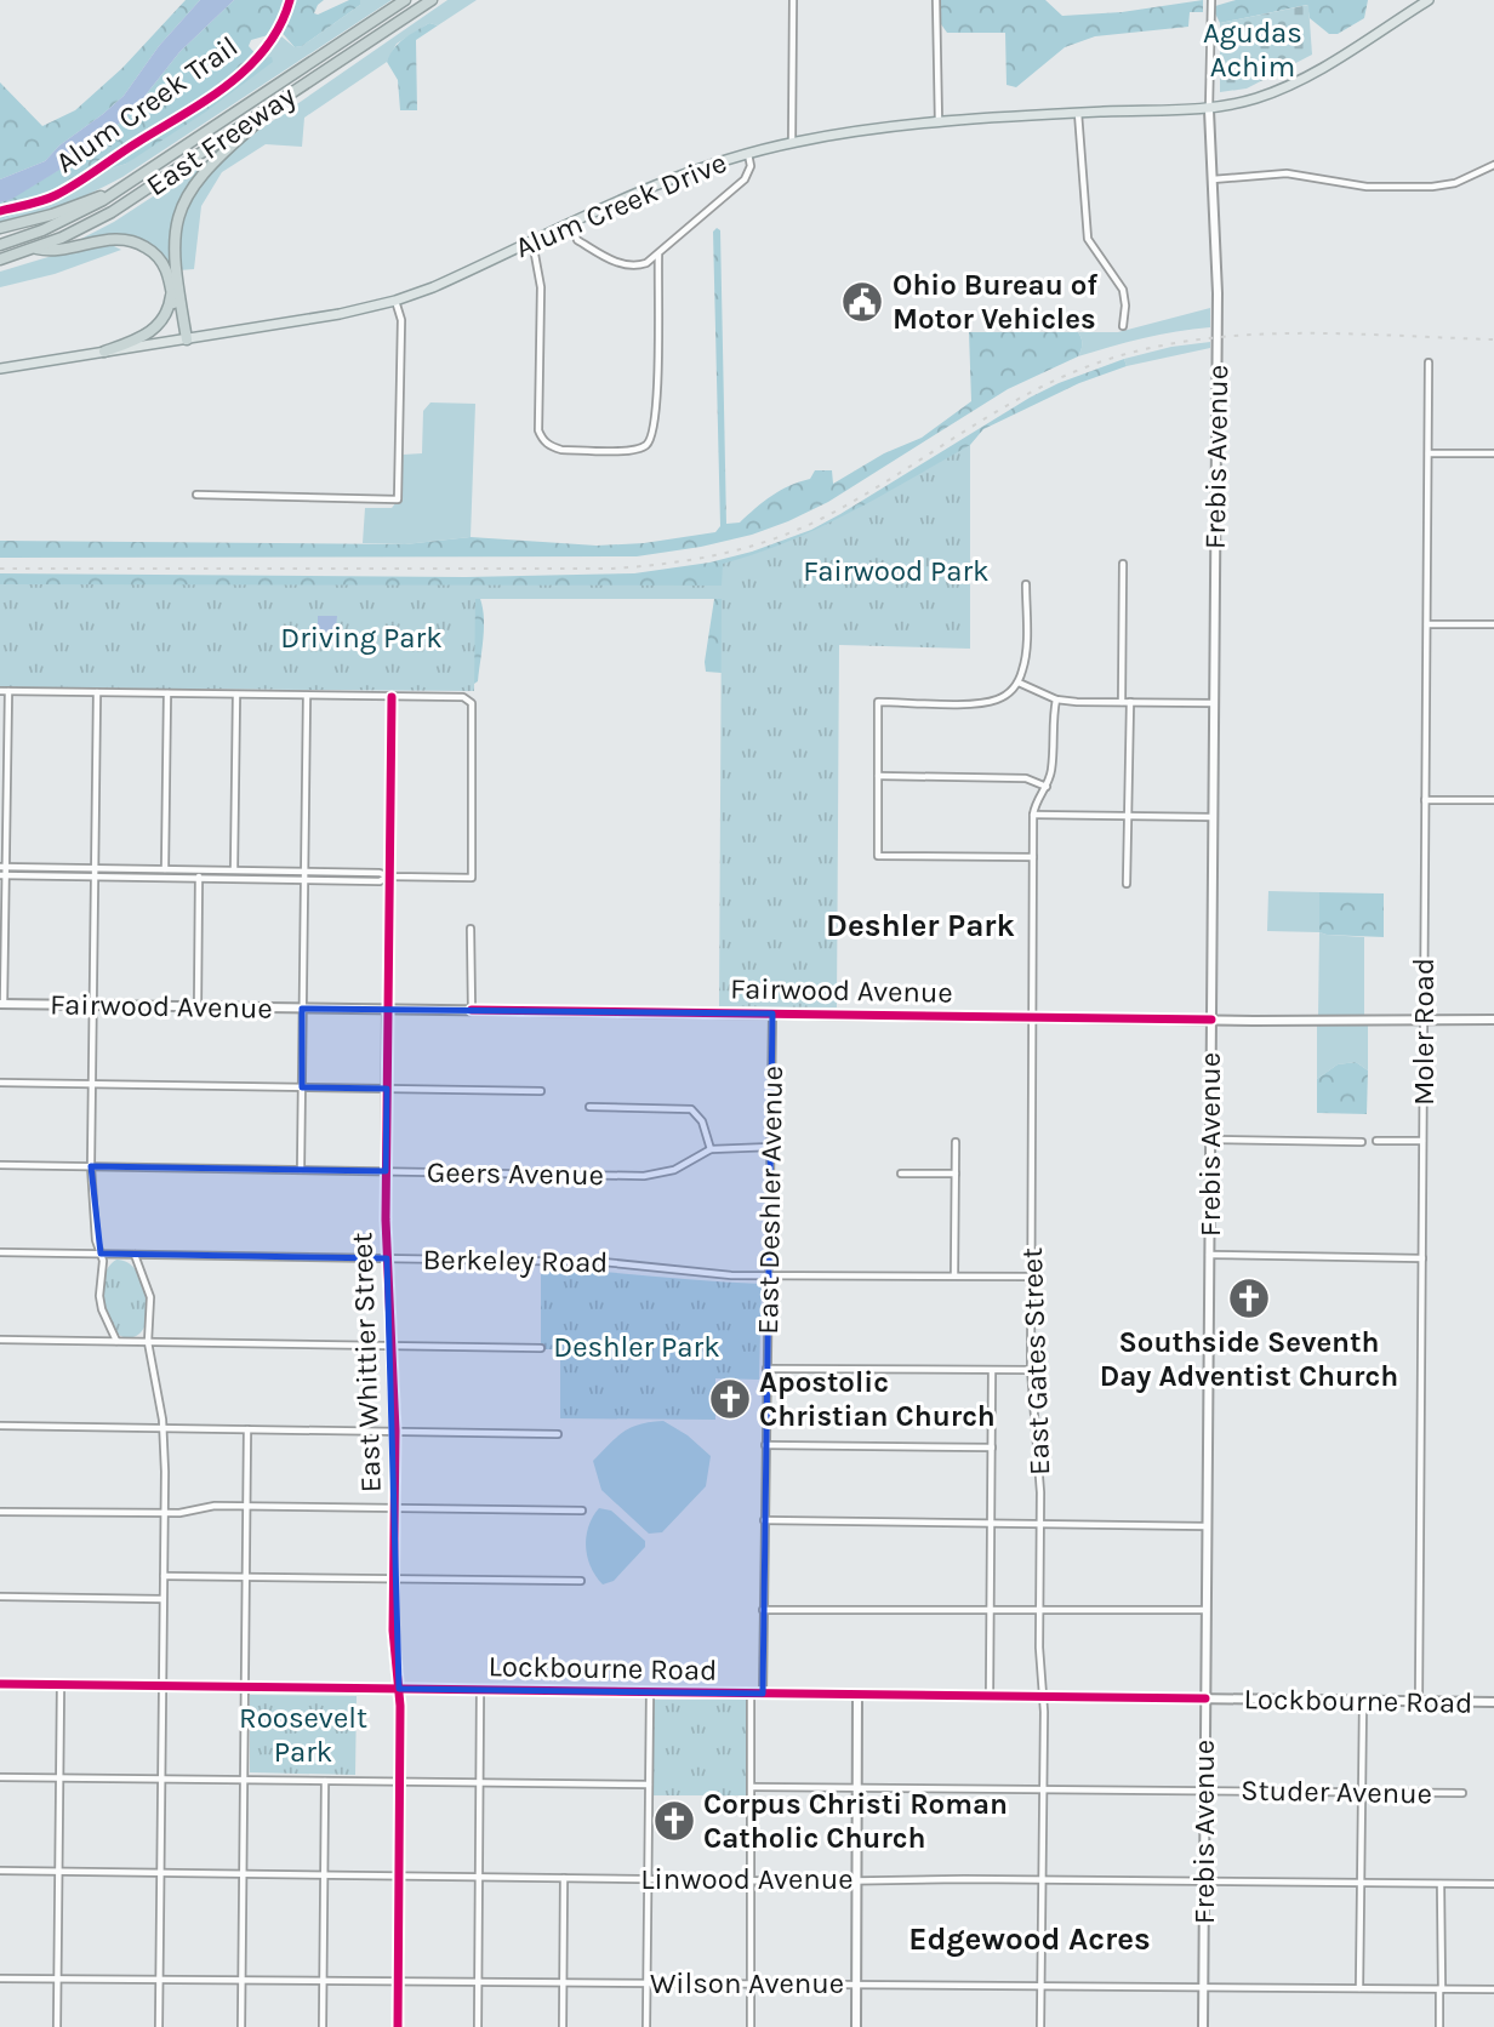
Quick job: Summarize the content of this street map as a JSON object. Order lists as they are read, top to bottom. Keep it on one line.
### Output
{"streets":{"highway":["East Freeway"],"main road":["Alum Creek Drive","Frebis Avenue","Fairwood Avenue","East Whittier Street","Lockbourne Road"],"street":["Moler Road","Geers Avenue","East Deshler Avenue","Berkeley Road","East Gates Street","Studer Avenue","Linwood Avenue","Wilson Avenue"],"cycle path":["Alum Creek Trail"]},"crossings":[["Alum Creek Drive","Frebis Avenue"],["Frebis Avenue","Fairwood Avenue"],["Frebis Avenue","Lockbourne Road"],["Frebis Avenue","Studer Avenue"],["Frebis Avenue","Linwood Avenue"],["Frebis Avenue","Wilson Avenue"],["Fairwood Avenue","Moler Road"],["Fairwood Avenue","East Deshler Avenue"],["Fairwood Avenue","East Gates Street"],["Fairwood Avenue","East Whittier Street"],["Moler Road","Lockbourne Road"],["Geers Avenue","East Deshler Avenue"],["Geers Avenue","East Whittier Street"],["East Deshler Avenue","Berkeley Road"],["East Deshler Avenue","Lockbourne Road"],["Berkeley Road","East Gates Street"],["Berkeley Road","East Whittier Street"],["East Gates Street","Lockbourne Road"],["East Gates Street","Studer Avenue"],["East Gates Street","Linwood Avenue"],["East Gates Street","Wilson Avenue"],["East Whittier Street","Lockbourne Road"],["East Whittier Street","Linwood Avenue"],["East Whittier Street","Wilson Avenue"]],"districts":["Deshler Park","Edgewood Acres"],"parks":["Agudas Achim","Fairwood Park","Driving Park","Deshler Park","Roosevelt Park"],"places":{"public building":["Ohio Bureau of Motor Vehicles"],"church":["Southside Seventh Day Adventist Church","Apostolic Christian Church","Corpus Christi Roman Catholic Church"]}}
